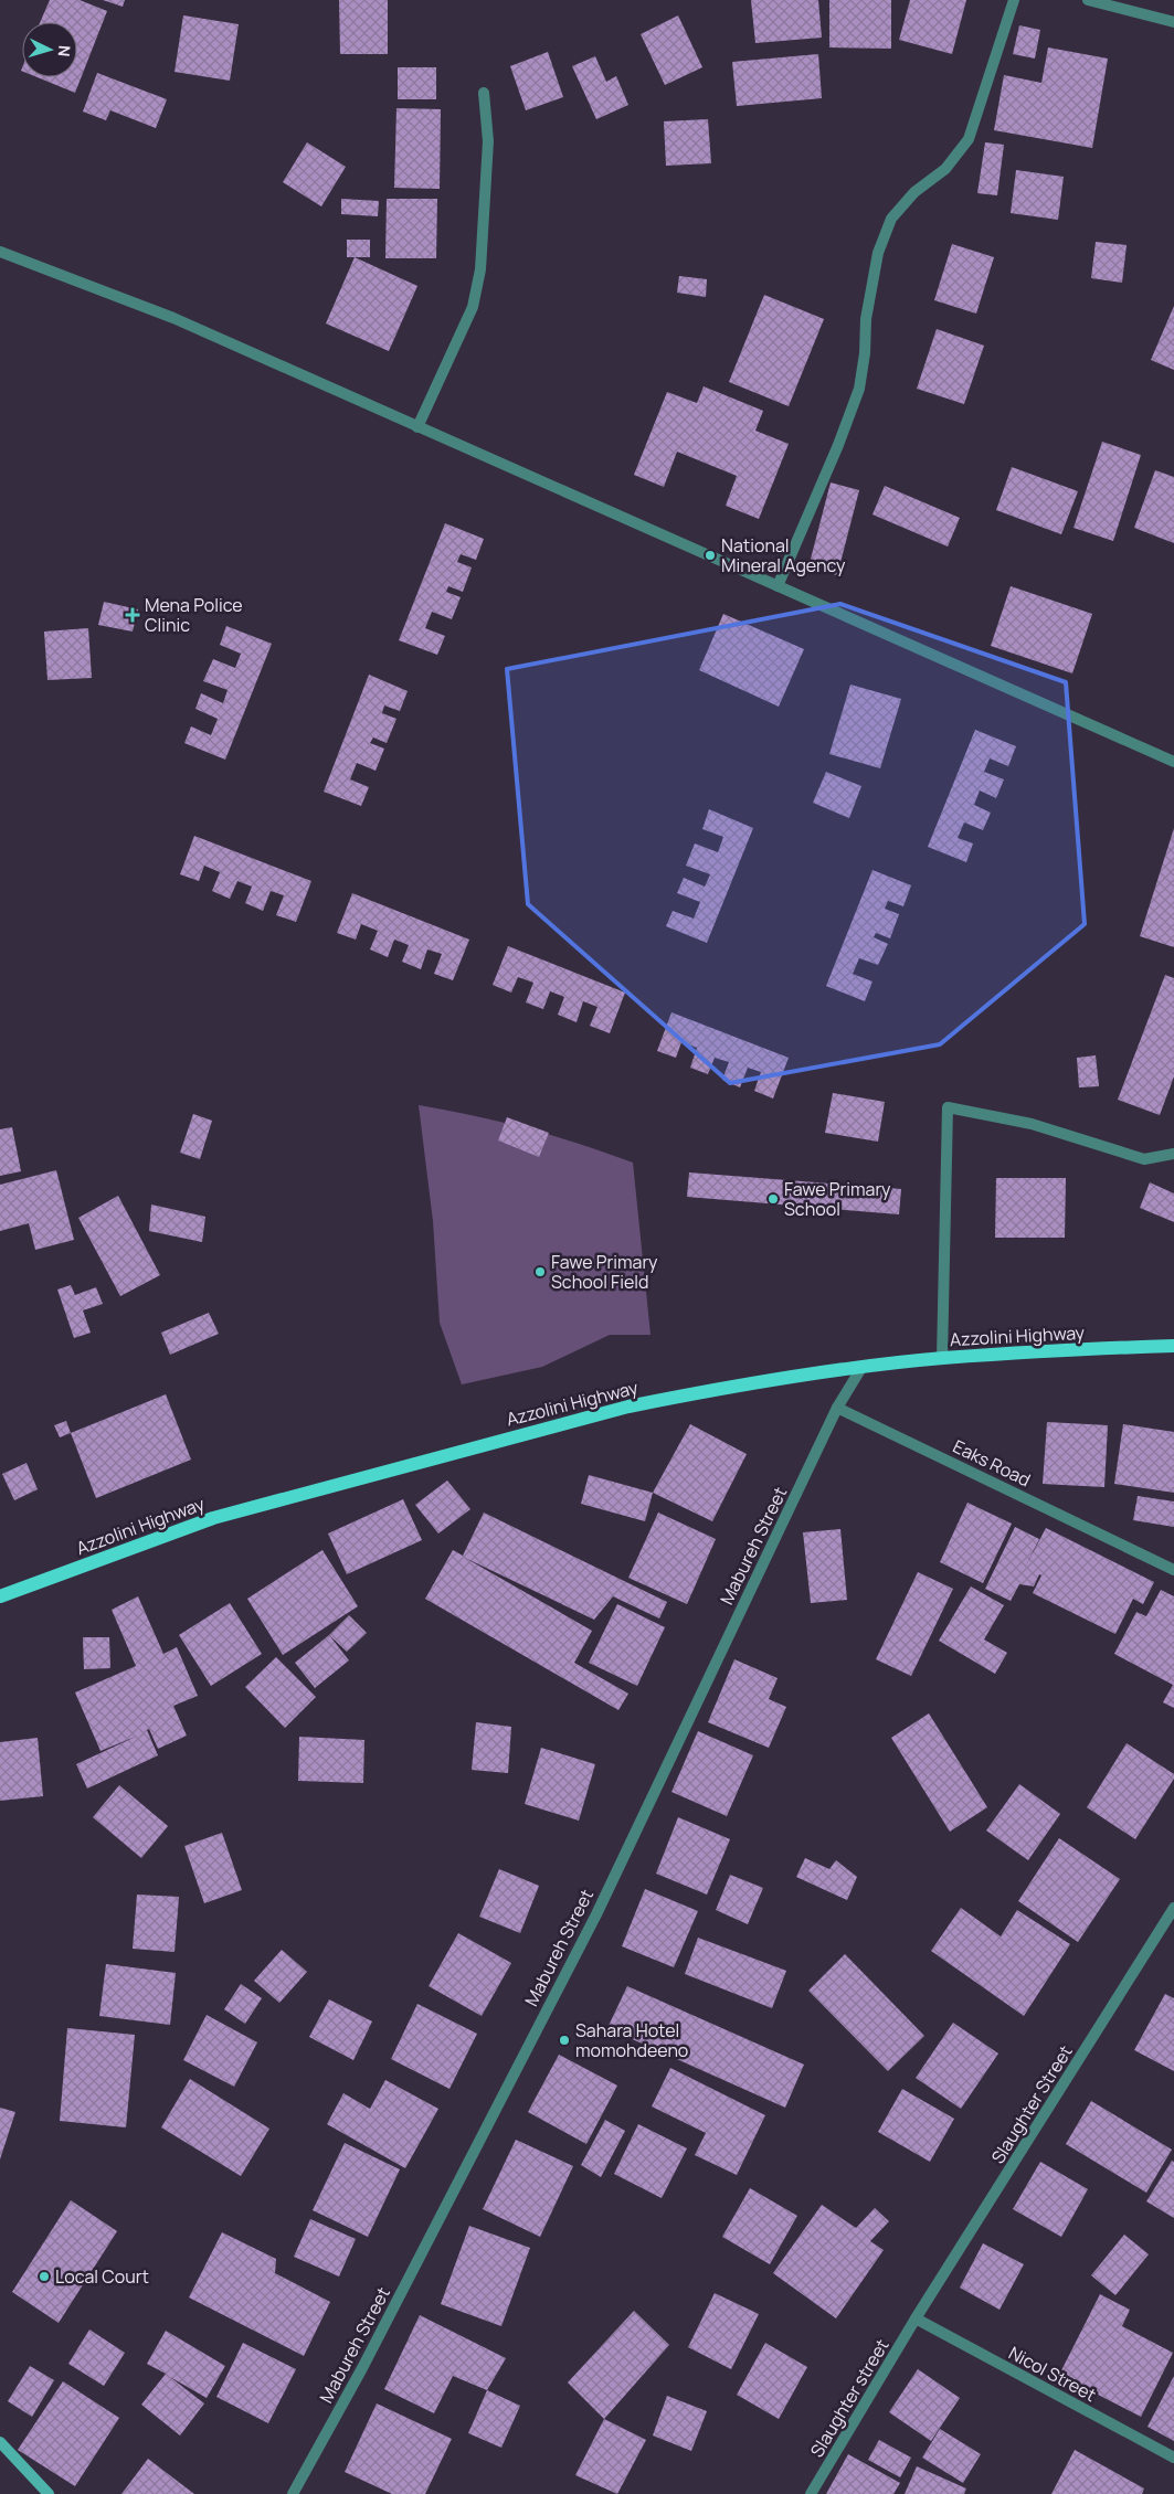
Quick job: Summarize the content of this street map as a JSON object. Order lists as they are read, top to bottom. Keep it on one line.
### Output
{"streets":{"main road":["Azzolini Highway"],"street":["Eaks Road","Mabureh Street","Slaughter Street","Nicol Street","Slaughter street"]},"crossings":[["Eaks Road","Mabureh Street"],["Slaughter Street","Nicol Street"],["Slaughter Street","Slaughter street"],["Nicol Street","Slaughter street"]],"places":{"other":["National Mineral Agency","Fawe Primary School","Fawe Primary School Field","Sahara Hotel momohdeeno","Local Court"],"health":["Mena Police Clinic"]},"north":"right"}
